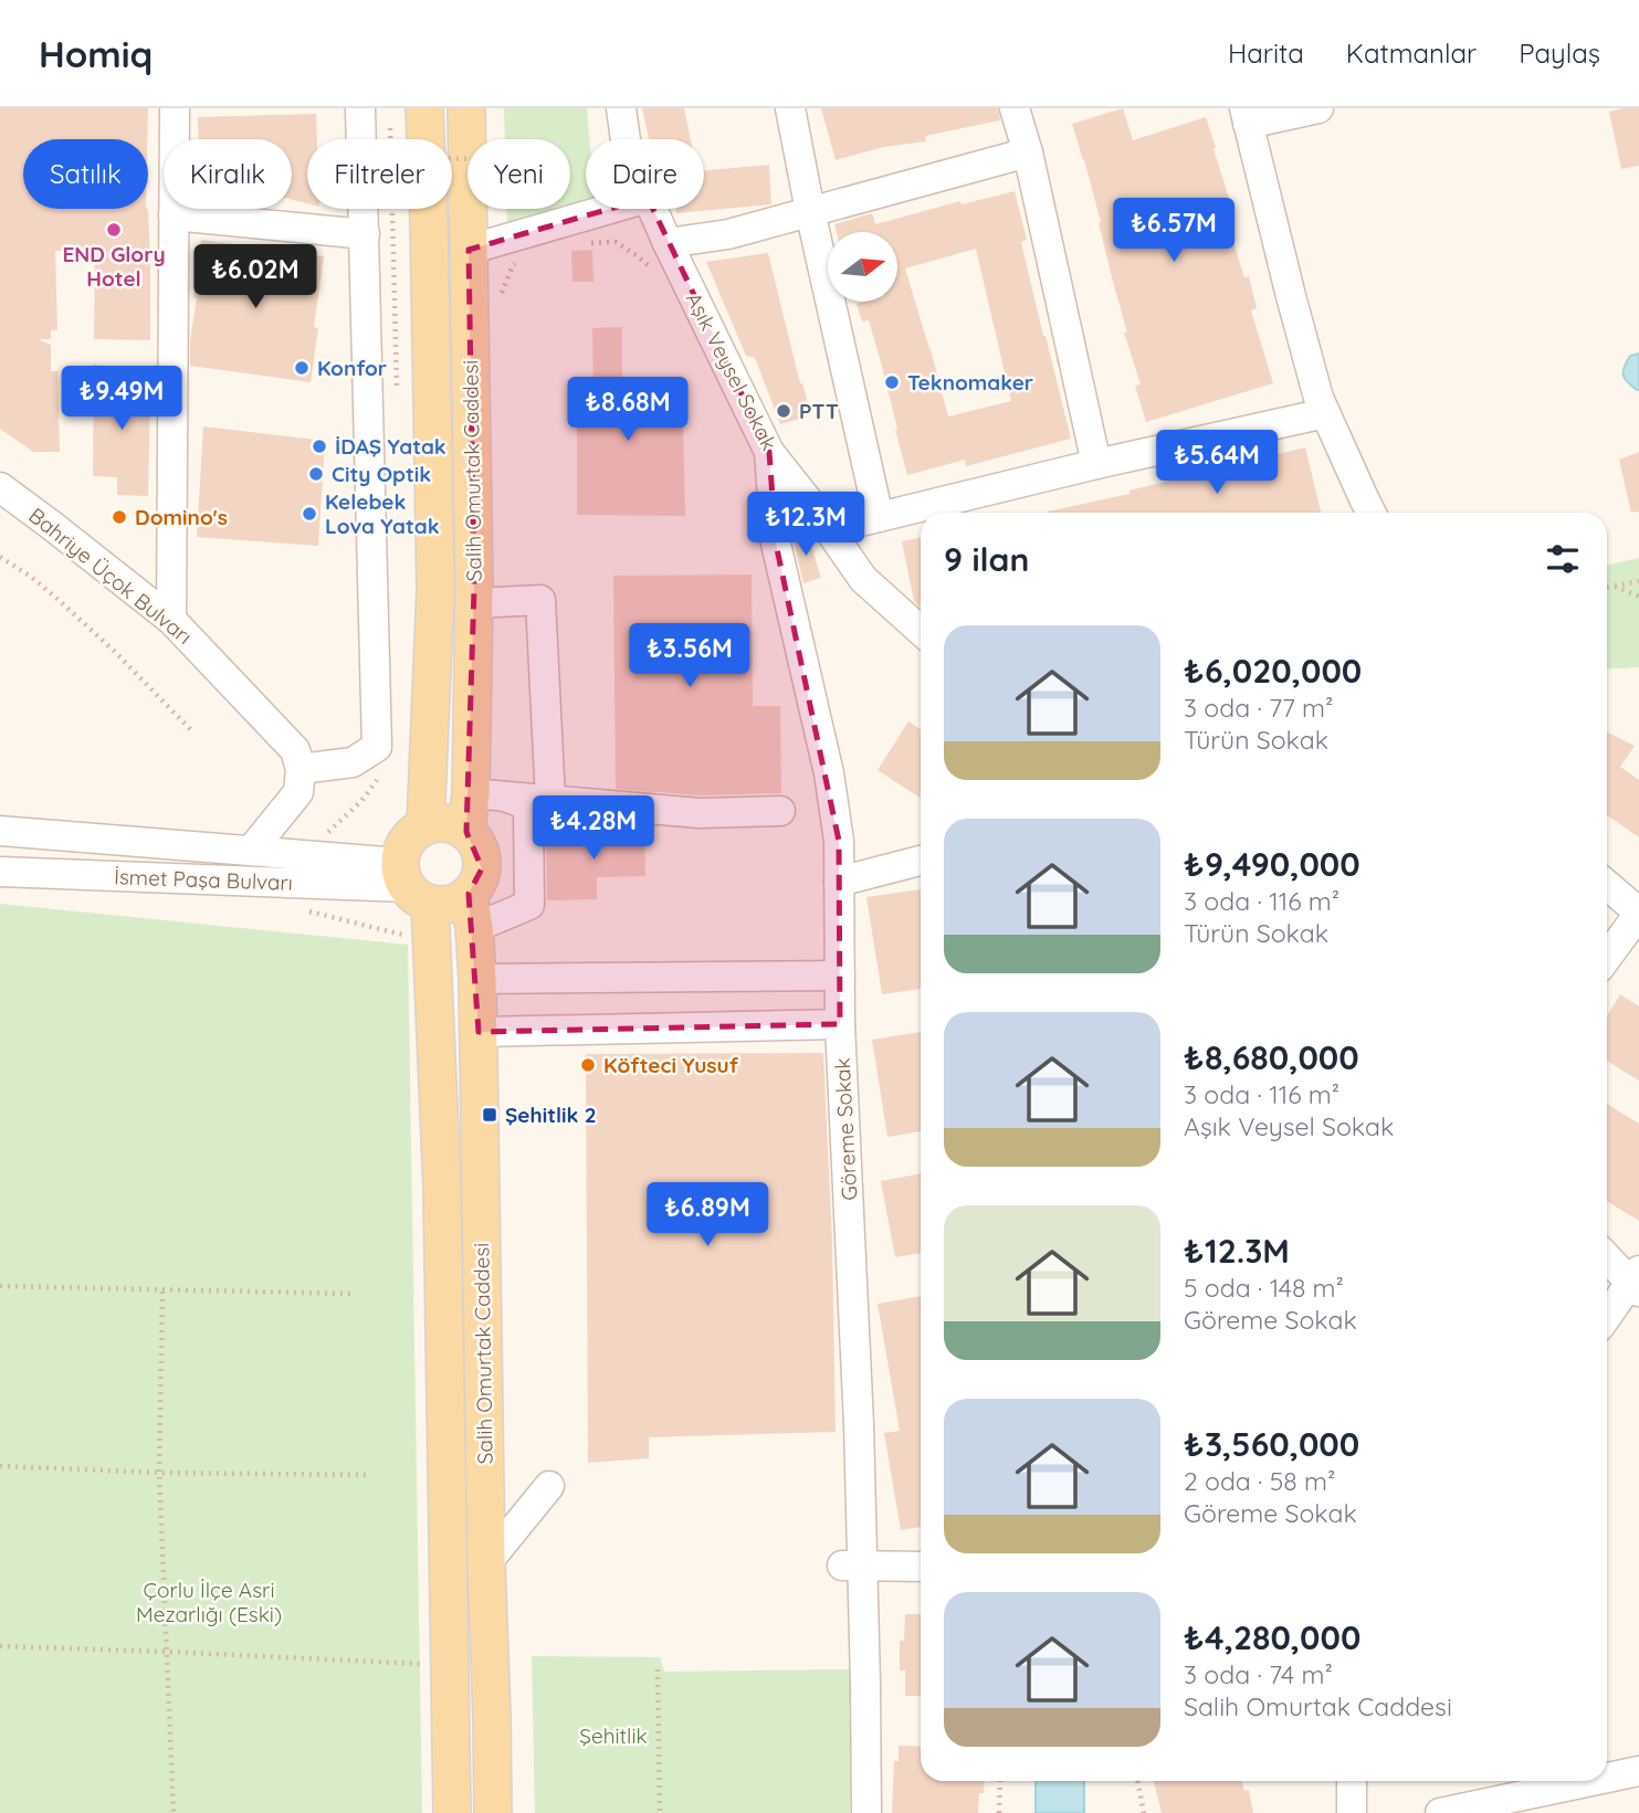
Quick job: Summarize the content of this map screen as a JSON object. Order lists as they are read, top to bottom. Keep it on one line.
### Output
{"streets":{"main road":["Salih Omurtak Caddesi"],"street":["Aşık Veysel Sokak","Bahriye Üçok Bulvarı","İsmet Paşa Bulvarı","Göreme Sokak"]},"crossings":[["Aşık Veysel Sokak","Göreme Sokak"],["Salih Omurtak Caddesi","İsmet Paşa Bulvarı"]],"parks":["Çorlu İlçe Asri Mezarlığı (Eski)","Şehitlik"],"places":{"other":["END Glory Hotel","Konfor","Teknomaker","PTT","İDAŞ Yatak","City Optik","Kelebek Lova Yatak","Domino's","Köfteci Yusuf"],"transit":["Şehitlik 2"]},"north":"right","page":{"header":"Homiq","nav":["Harita","Katmanlar","Paylaş"],"chip":["Satılık","Kiralık","Filtreler","Yeni","Daire"],"price":["₺6.57M","₺6.02M","₺9.49M","₺8.68M","₺5.64M","₺12.3M","₺3.56M","₺4.28M","₺6.89M"],"heading":"9 ilan","list":[{"name":"₺6,020,000","note":"3 oda · 77 m² · Türün Sokak"},{"name":"₺9,490,000","note":"3 oda · 116 m² · Türün Sokak"},{"name":"₺8,680,000","note":"3 oda · 116 m² · Aşık Veysel Sokak"},{"name":"₺12.3M","note":"5 oda · 148 m² · Göreme Sokak"},{"name":"₺3,560,000","note":"2 oda · 58 m² · Göreme Sokak"},{"name":"₺4,280,000","note":"3 oda · 74 m² · Salih Omurtak Caddesi"}]}}
